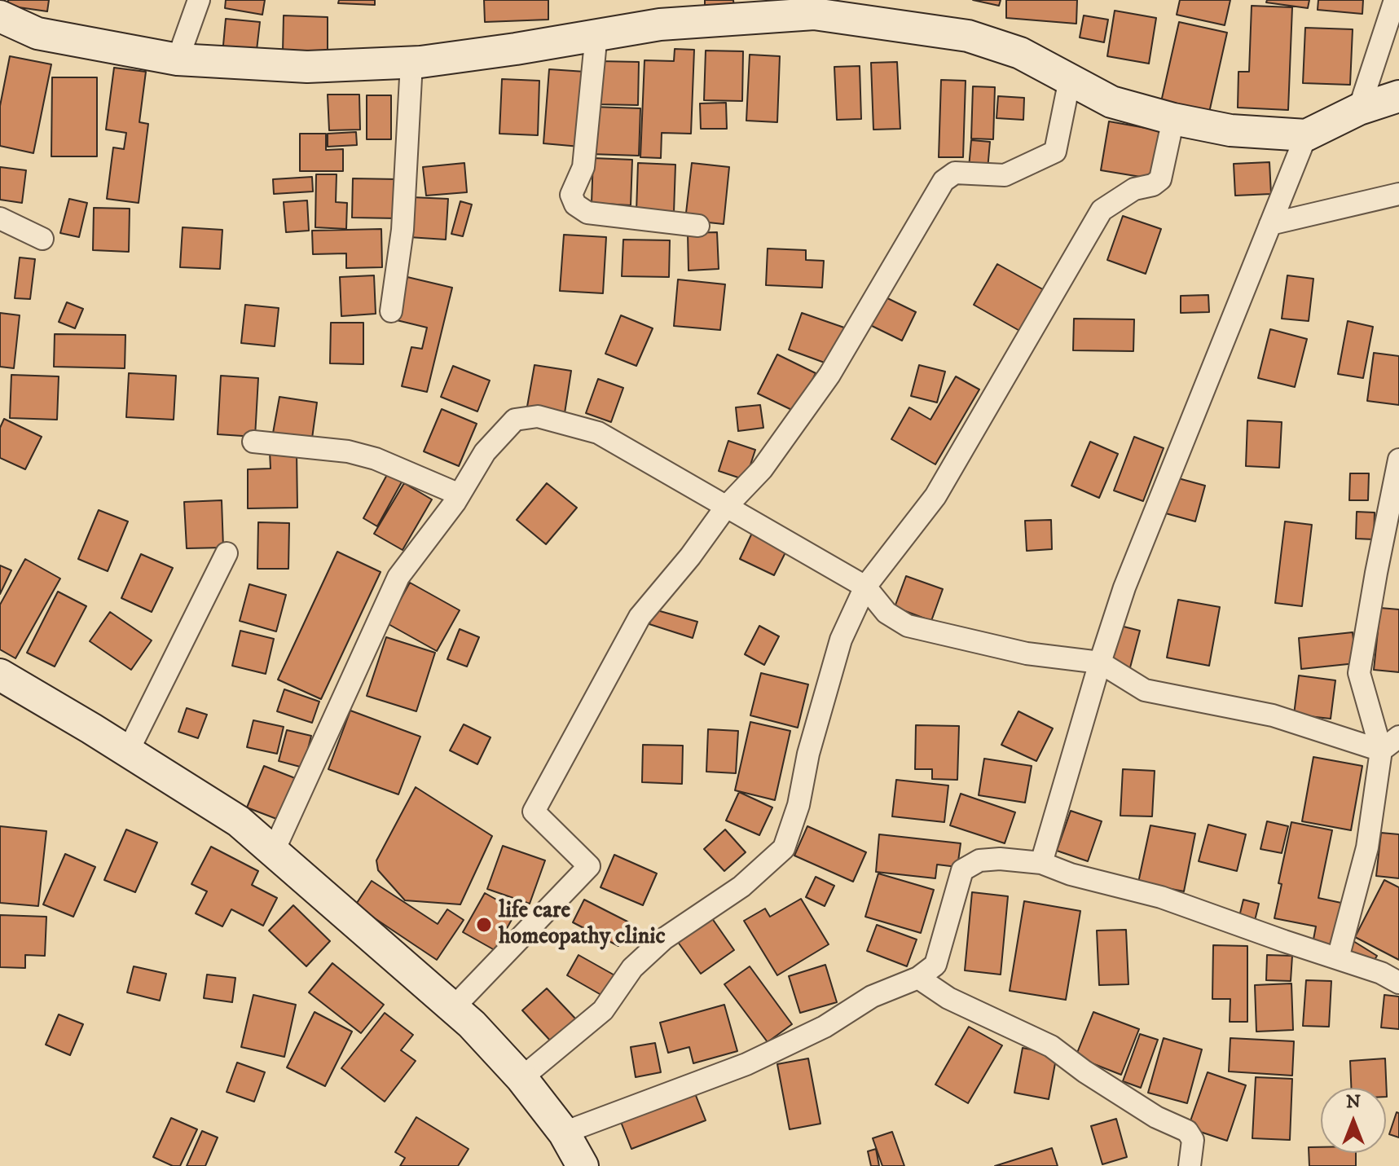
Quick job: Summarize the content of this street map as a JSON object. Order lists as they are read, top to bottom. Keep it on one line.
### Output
{"places":["life care homeopathy clinic"],"north":"top"}
